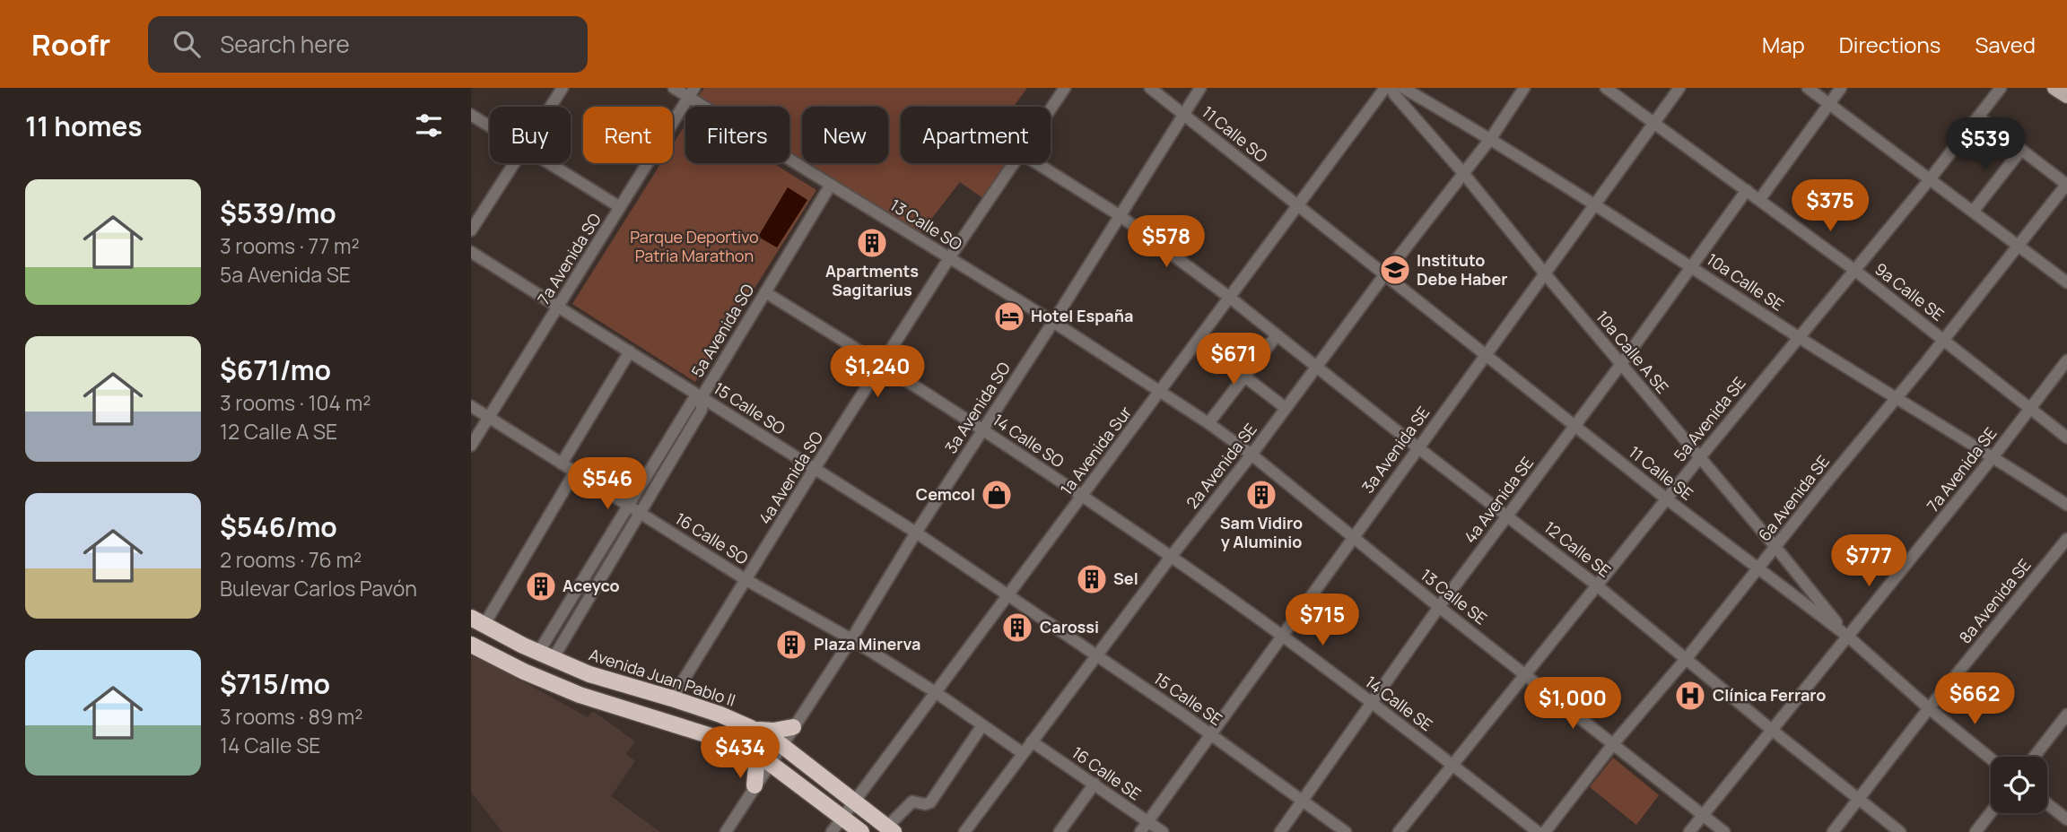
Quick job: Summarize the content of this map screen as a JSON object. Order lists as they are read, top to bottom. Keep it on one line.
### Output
{"streets":{"highway":["Avenida Juan Pablo II"],"street":["11 Calle SO","13 Calle SO","7a Avenida SO","10a Calle SE","9a Calle SE","5a Avenida SO","10a Calle A SE","3a Avenida SO","15 Calle SO","5a Avenida SE","14 Calle SO","3a Avenida SE","1a Avenida Sur","2a Avenida SE","7a Avenida SE","11 Calle SE","4a Avenida SO","6a Avenida SE","4a Avenida SE","16 Calle SO","12 Calle SE","13 Calle SE","8a Avenida SE","15 Calle SE","14 Calle SE","16 Calle SE"]},"crossings":[["11 Calle SO","3a Avenida SO"],["11 Calle SO","1a Avenida Sur"],["11 Calle SO","11 Calle SE"],["13 Calle SO","7a Avenida SO"],["13 Calle SO","5a Avenida SO"],["13 Calle SO","3a Avenida SO"],["13 Calle SO","1a Avenida Sur"],["13 Calle SO","4a Avenida SO"],["13 Calle SO","13 Calle SE"],["7a Avenida SO","15 Calle SO"],["7a Avenida SO","16 Calle SO"],["10a Calle SE","5a Avenida SE"],["10a Calle SE","3a Avenida SE"],["10a Calle SE","2a Avenida SE"],["10a Calle SE","7a Avenida SE"],["10a Calle SE","6a Avenida SE"],["10a Calle SE","4a Avenida SE"],["9a Calle SE","5a Avenida SE"],["9a Calle SE","3a Avenida SE"],["9a Calle SE","7a Avenida SE"],["9a Calle SE","6a Avenida SE"],["9a Calle SE","4a Avenida SE"],["5a Avenida SO","15 Calle SO"],["5a Avenida SO","14 Calle SO"],["10a Calle A SE","5a Avenida SE"],["10a Calle A SE","3a Avenida SE"],["10a Calle A SE","2a Avenida SE"],["10a Calle A SE","7a Avenida SE"],["10a Calle A SE","11 Calle SE"],["10a Calle A SE","6a Avenida SE"],["10a Calle A SE","4a Avenida SE"],["3a Avenida SO","15 Calle SO"],["3a Avenida SO","14 Calle SO"],["3a Avenida SO","16 Calle SO"],["3a Avenida SO","12 Calle SE"],["3a Avenida SO","Avenida Juan Pablo II"],["15 Calle SO","1a Avenida Sur"],["15 Calle SO","4a Avenida SO"],["15 Calle SO","15 Calle SE"],["5a Avenida SE","11 Calle SE"],["5a Avenida SE","12 Calle SE"],["5a Avenida SE","13 Calle SE"],["5a Avenida SE","14 Calle SE"],["14 Calle SO","1a Avenida Sur"],["14 Calle SO","4a Avenida SO"],["14 Calle SO","14 Calle SE"],["3a Avenida SE","11 Calle SE"],["3a Avenida SE","12 Calle SE"],["3a Avenida SE","13 Calle SE"],["3a Avenida SE","15 Calle SE"],["3a Avenida SE","14 Calle SE"],["3a Avenida SE","16 Calle SE"],["1a Avenida Sur","11 Calle SE"],["1a Avenida Sur","16 Calle SO"],["1a Avenida Sur","12 Calle SE"],["1a Avenida Sur","13 Calle SE"],["1a Avenida Sur","Avenida Juan Pablo II"],["1a Avenida Sur","15 Calle SE"],["1a Avenida Sur","14 Calle SE"],["2a Avenida SE","11 Calle SE"],["2a Avenida SE","12 Calle SE"],["2a Avenida SE","13 Calle SE"],["2a Avenida SE","15 Calle SE"],["2a Avenida SE","14 Calle SE"],["2a Avenida SE","16 Calle SE"],["7a Avenida SE","11 Calle SE"],["7a Avenida SE","12 Calle SE"],["7a Avenida SE","13 Calle SE"],["11 Calle SE","6a Avenida SE"],["11 Calle SE","4a Avenida SE"],["11 Calle SE","8a Avenida SE"],["4a Avenida SO","16 Calle SO"],["4a Avenida SO","Avenida Juan Pablo II"],["6a Avenida SE","12 Calle SE"],["6a Avenida SE","13 Calle SE"],["4a Avenida SE","12 Calle SE"],["4a Avenida SE","13 Calle SE"],["4a Avenida SE","15 Calle SE"],["4a Avenida SE","14 Calle SE"],["12 Calle SE","8a Avenida SE"]],"parks":["Parque Deportivo Patria Marathon"],"places":{"building":["Apartments Sagitarius","Sam Vidiro y Aluminio","Sel","Aceyco","Carossi","Plaza Minerva"],"school or university":["Instituto Debe Haber"],"hotel":["Hotel España"],"shop":["Cemcol"],"hospital":["Clínica Ferraro"]},"page":{"header":"Roofr","search":"Search here","nav":["Map","Directions","Saved"],"heading":"11 homes","chip":["Buy","Rent","Filters","New","Apartment"],"price":["$539","$375","$578","$671","$1,240","$546","$777","$715","$662","$1,000","$434"],"list":[{"name":"$539/mo","note":"3 rooms · 77 m² · 5a Avenida SE"},{"name":"$671/mo","note":"3 rooms · 104 m² · 12 Calle A SE"},{"name":"$546/mo","note":"2 rooms · 76 m² · Bulevar Carlos Pavón"},{"name":"$715/mo","note":"3 rooms · 89 m² · 14 Calle SE"}]}}
